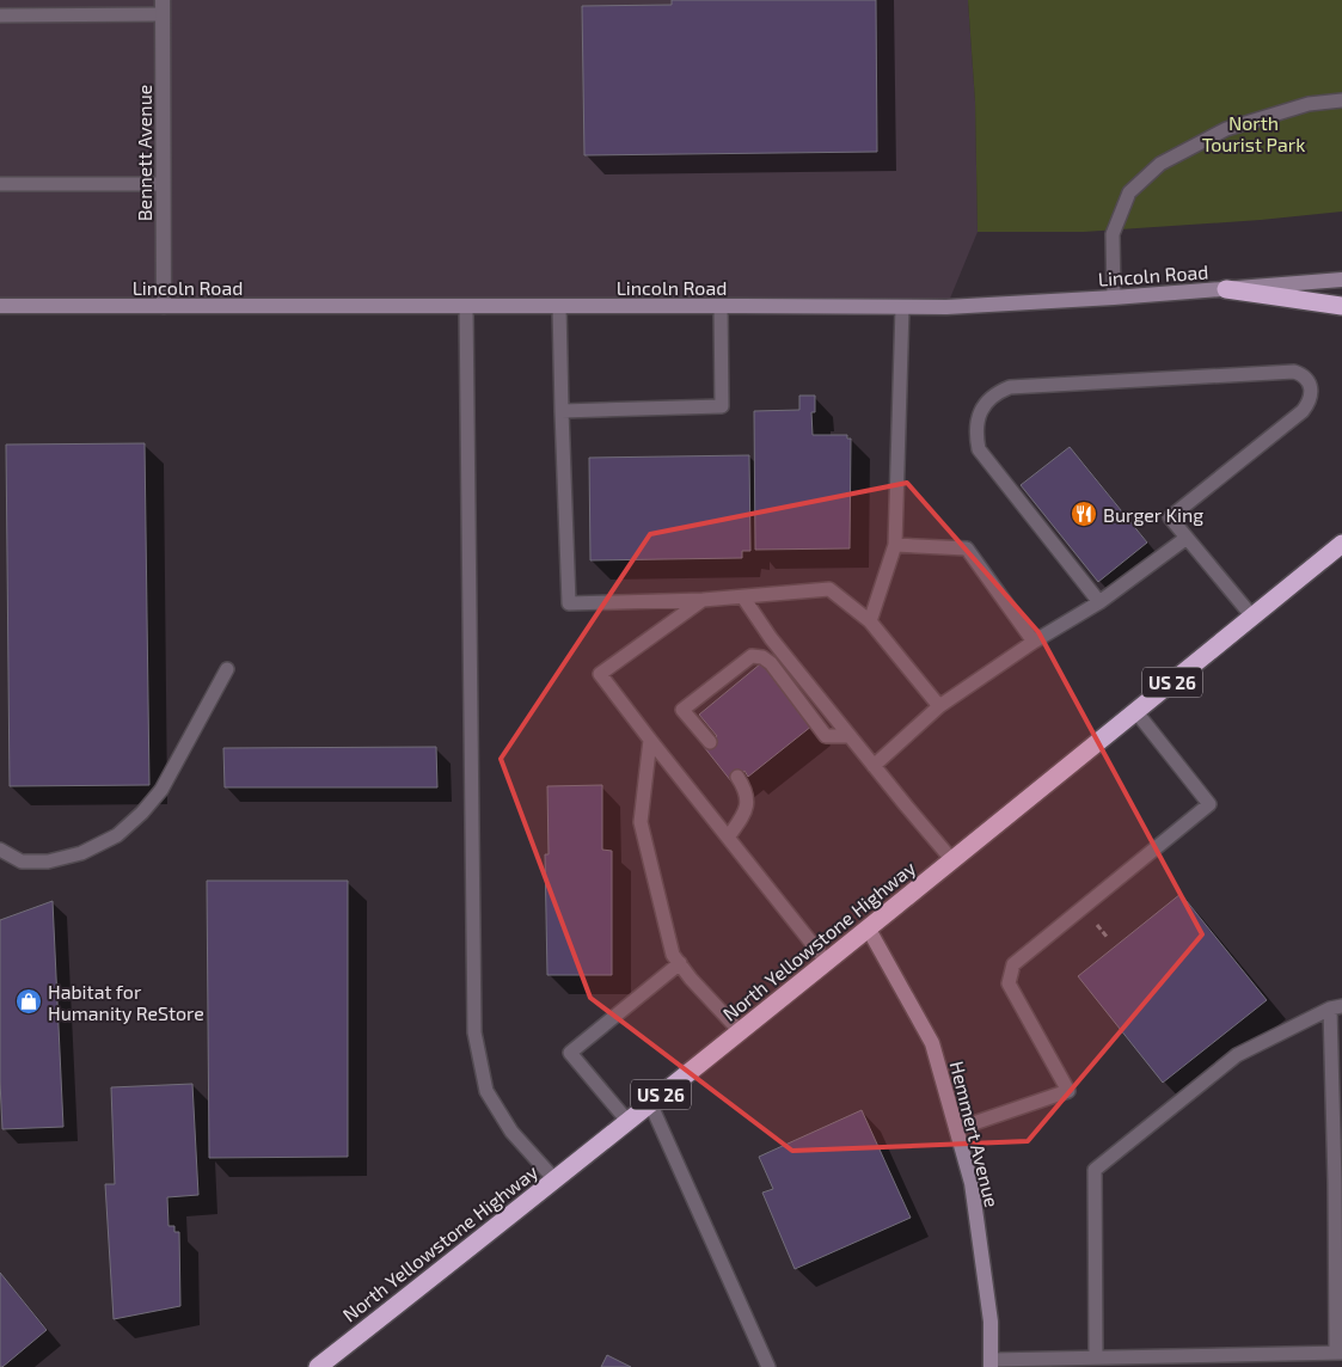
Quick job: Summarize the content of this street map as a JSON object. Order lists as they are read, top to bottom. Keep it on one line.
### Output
{"streets":{"highway":["US 26","North Yellowstone Highway"],"main road":["Lincoln Road","Hemmert Avenue"],"street":["Bennett Avenue"]},"crossings":[["Bennett Avenue","Lincoln Road"],["North Yellowstone Highway","Hemmert Avenue"]],"parks":["North Tourist Park"],"places":{"restaurant":["Burger King"],"shop":["Habitat for Humanity ReStore"]}}
